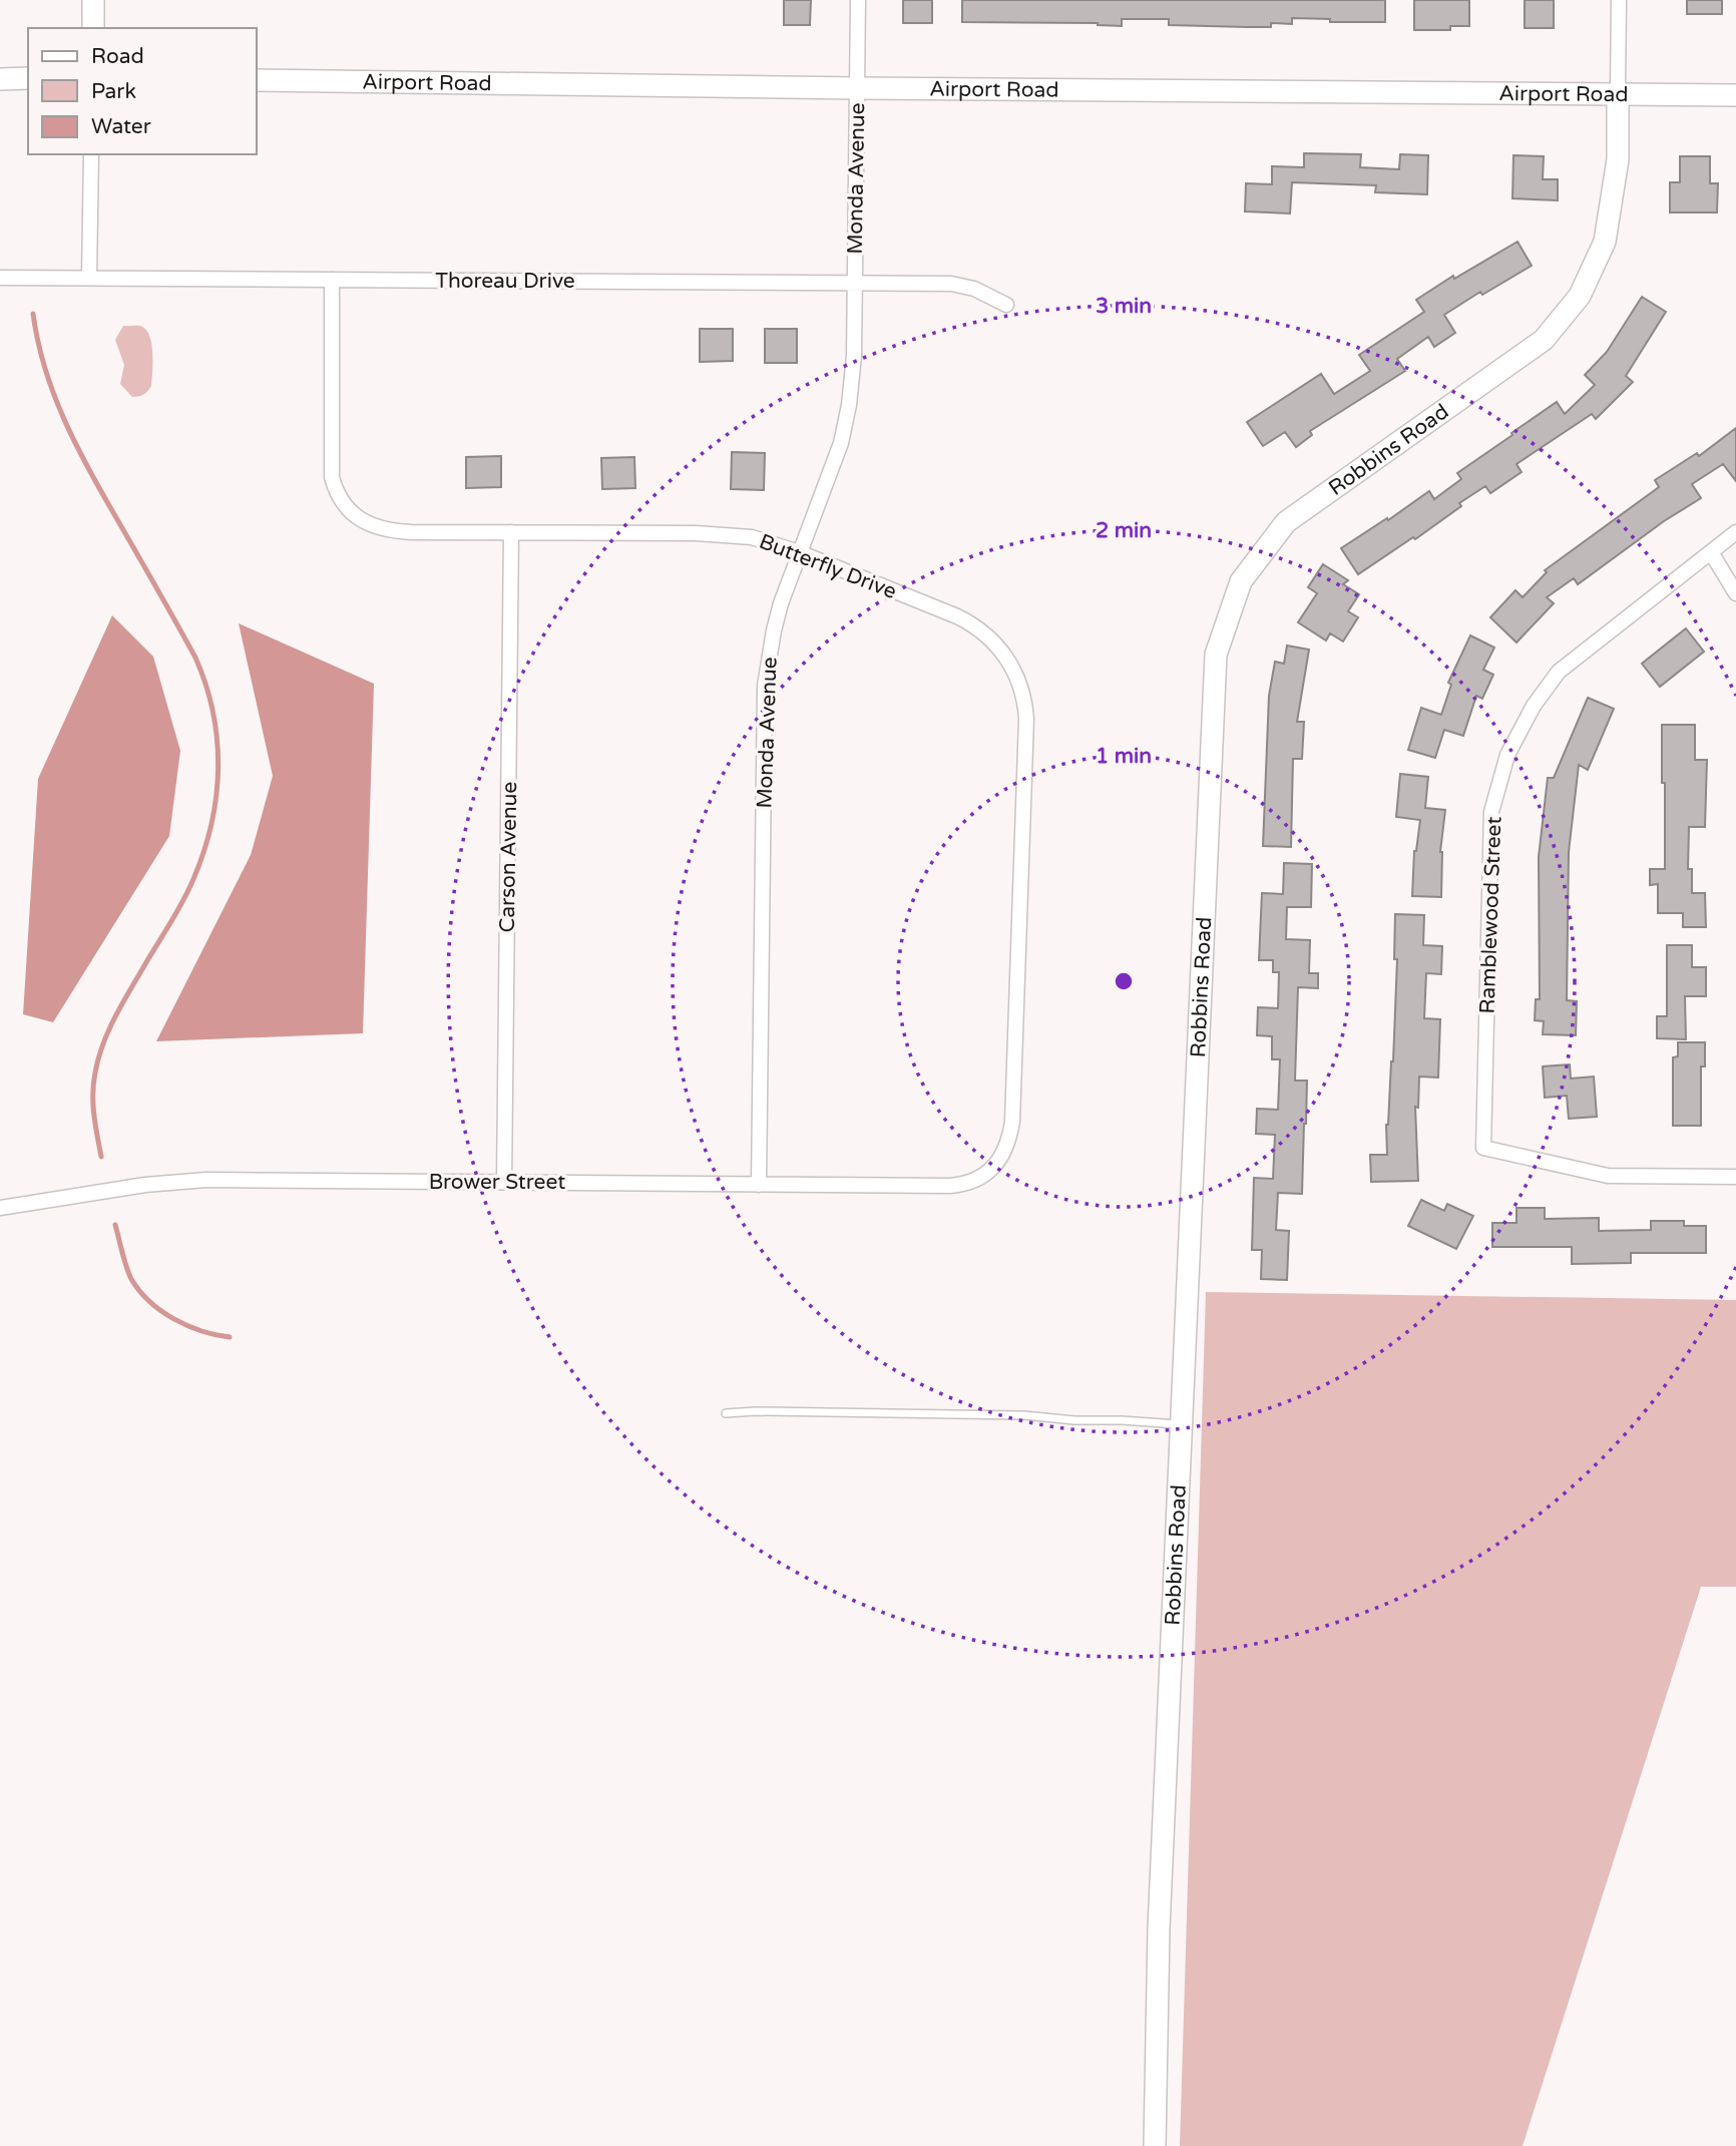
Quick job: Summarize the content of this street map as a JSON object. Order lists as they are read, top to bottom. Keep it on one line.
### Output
{"streets":{"street":["Airport Road","Monda Avenue","Thoreau Drive","Robbins Road","Butterfly Drive","Carson Avenue","Ramblewood Street","Brower Street"]},"crossings":[["Airport Road","Monda Avenue"],["Airport Road","Robbins Road"],["Monda Avenue","Thoreau Drive"],["Monda Avenue","Butterfly Drive"],["Monda Avenue","Brower Street"],["Thoreau Drive","Butterfly Drive"],["Butterfly Drive","Carson Avenue"],["Butterfly Drive","Brower Street"],["Carson Avenue","Brower Street"]],"legend":["Road","Park","Water"],"rings":["3 min","2 min","1 min"]}
